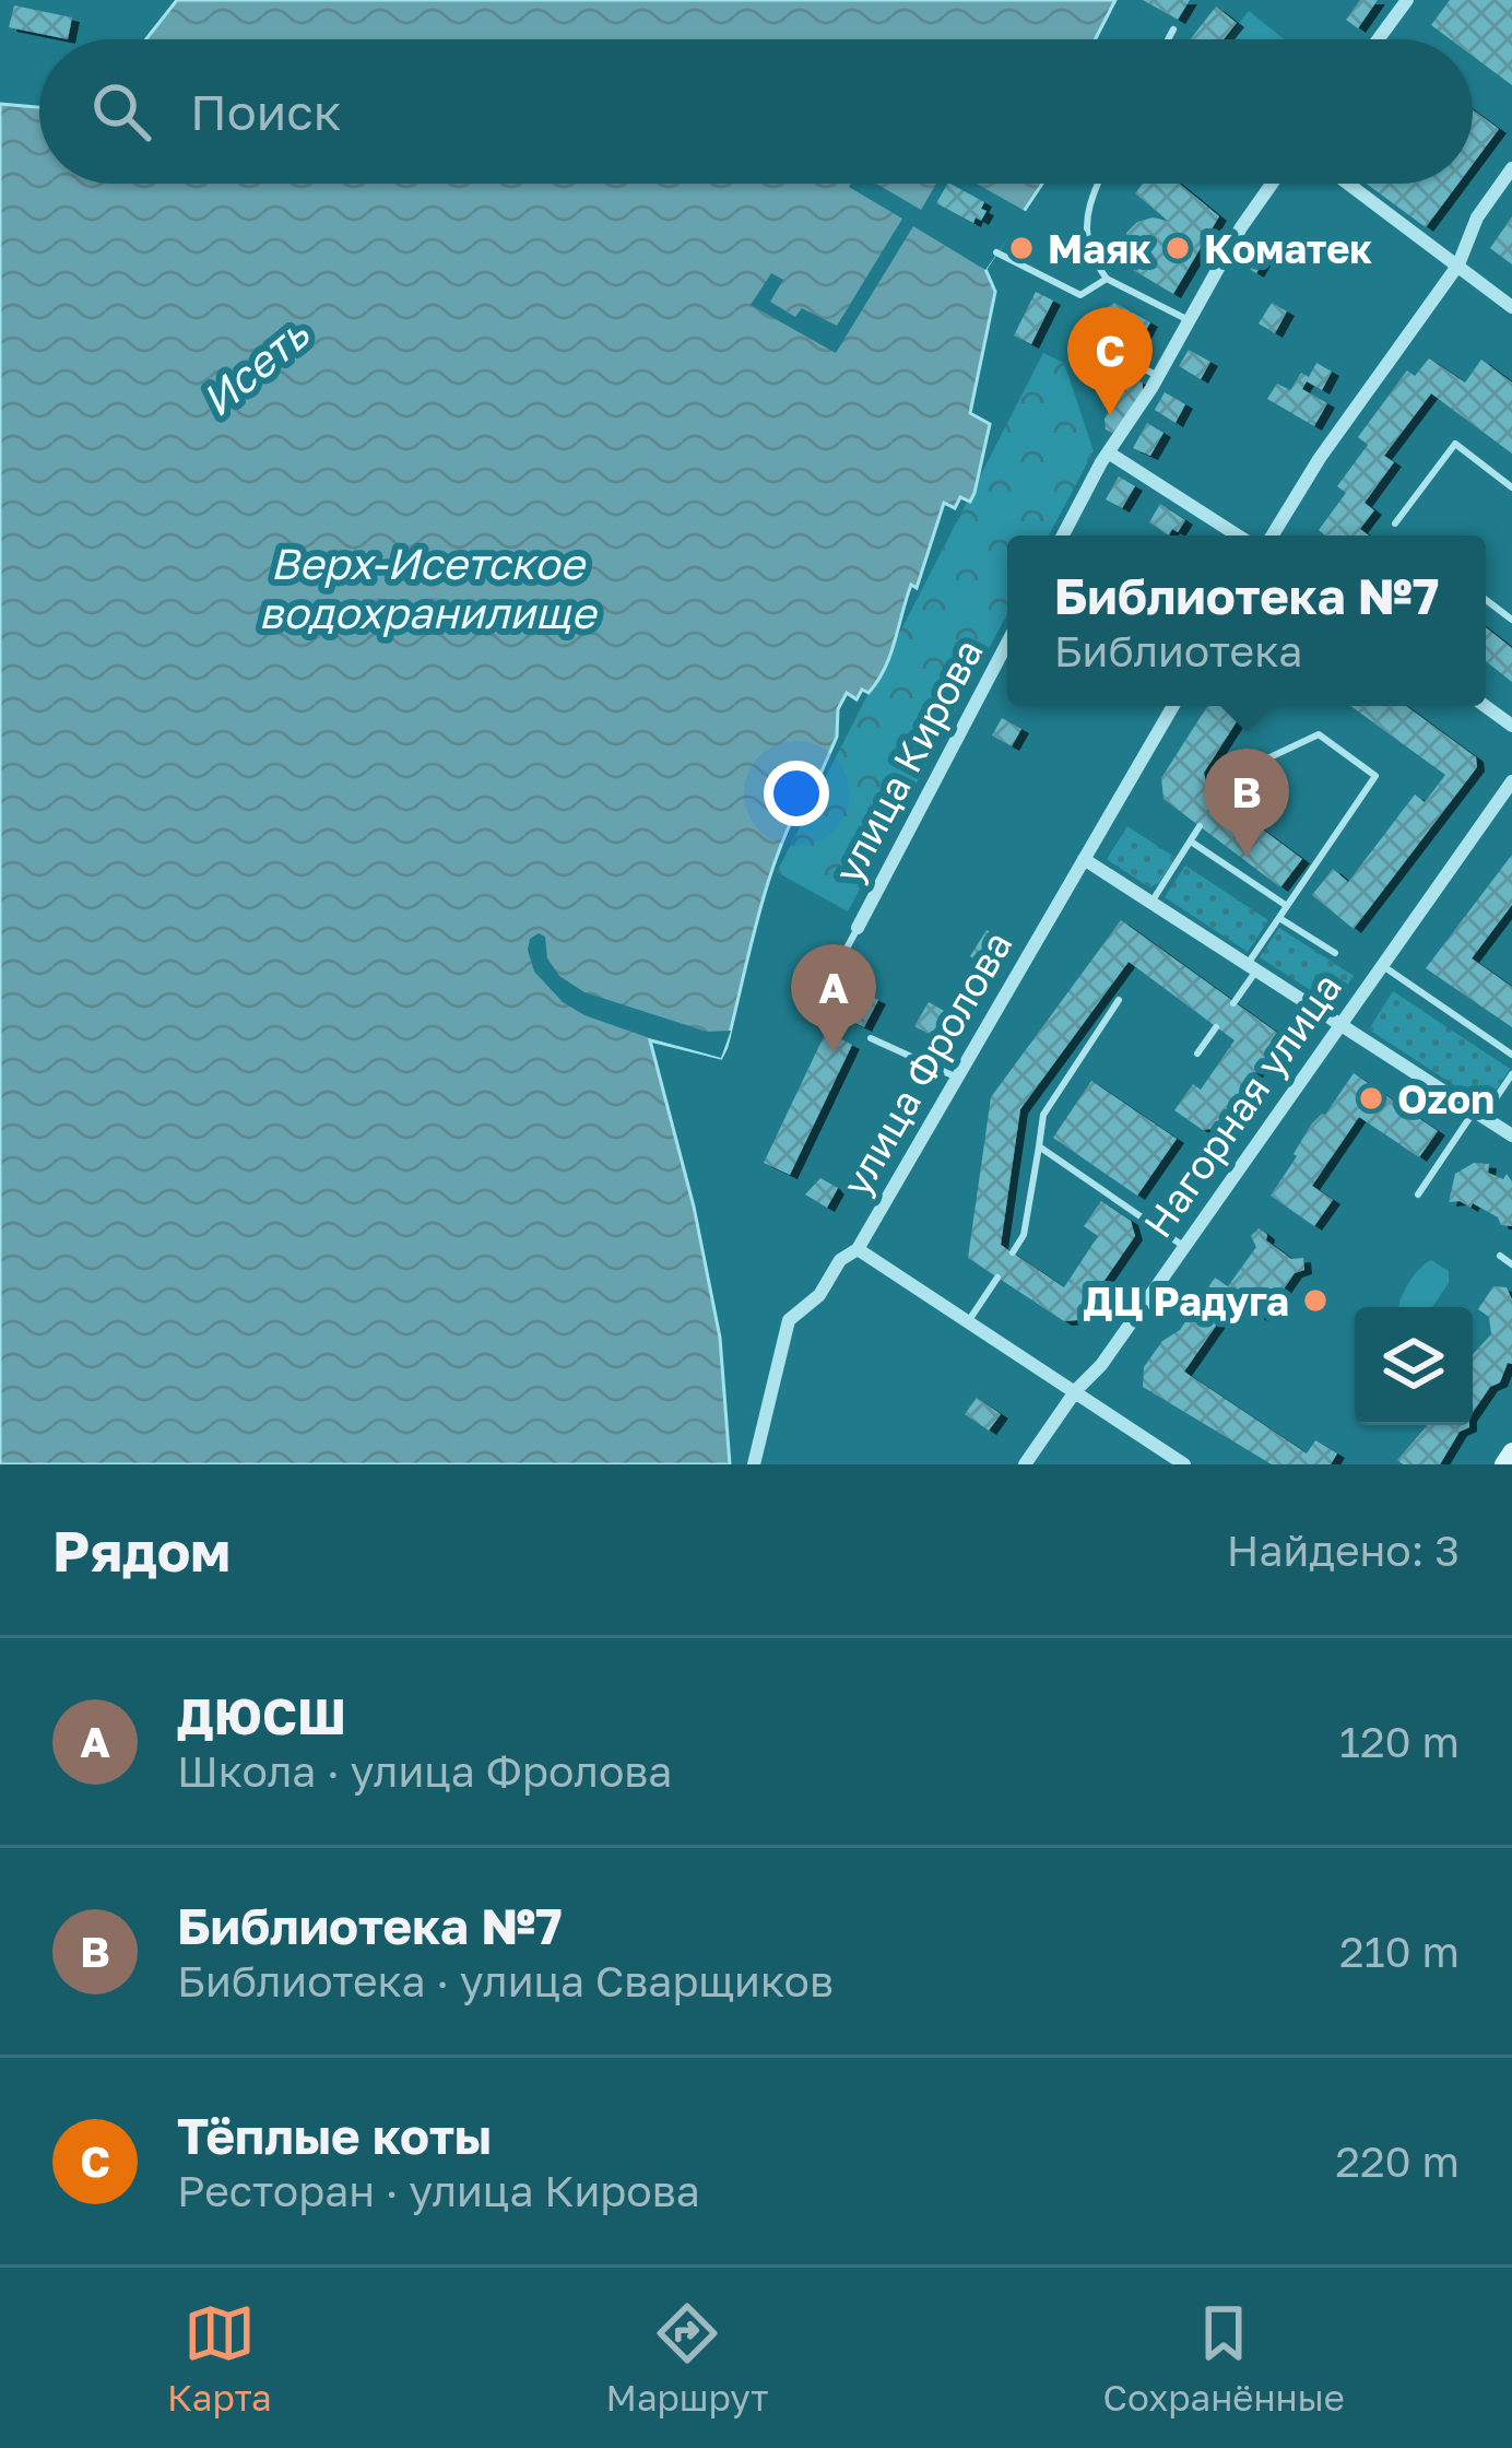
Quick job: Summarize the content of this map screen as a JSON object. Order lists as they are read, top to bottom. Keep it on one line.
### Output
{"streets":{"street":["улица Кирова","улица Фролова","Нагорная улица"]},"water":["Исеть","Верх-Исетское водохранилище"],"places":["Маяк","Коматек","Ozon","ДЦ Радуга"],"page":{"search":"Поиск","pins":["C","B","A"],"popup":["Библиотека №7","Библиотека"],"heading":["Рядом","Найдено: 3"],"list":[{"mark":"A","name":"ДЮСШ","note":"Школа · улица Фролова","value":"120 m"},{"mark":"B","name":"Библиотека №7","note":"Библиотека · улица Сварщиков","value":"210 m"},{"mark":"C","name":"Тёплые коты","note":"Ресторан · улица Кирова","value":"220 m"}],"nav":["Карта","Маршрут","Сохранённые"]}}
